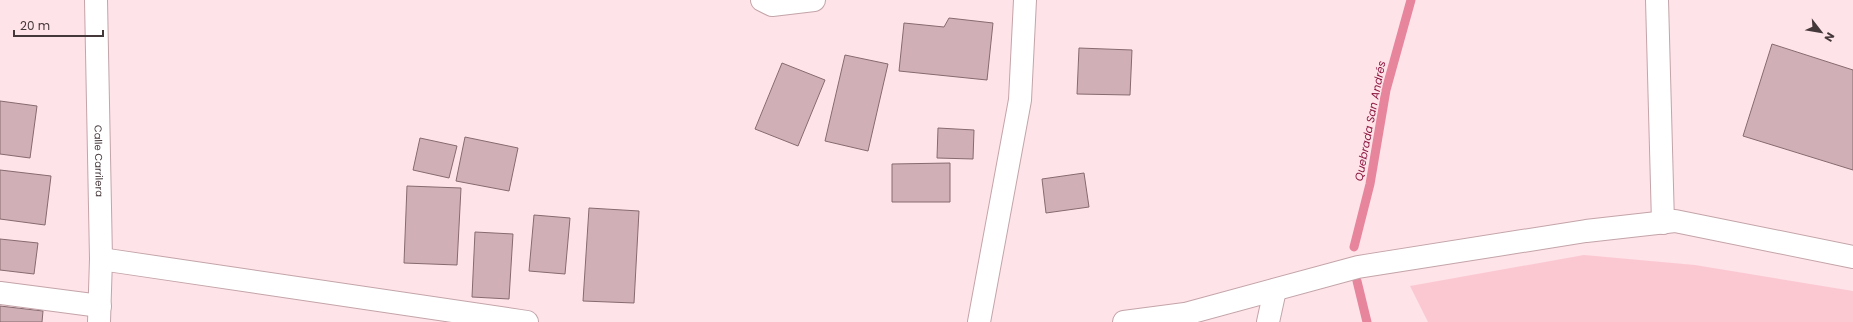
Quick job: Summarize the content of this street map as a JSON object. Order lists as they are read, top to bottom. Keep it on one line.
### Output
{"streets":{"street":["Calle Carrilera"]},"water":["Quebrada San Andrés"],"scale_bar":"20 m","north":"bottom right"}
